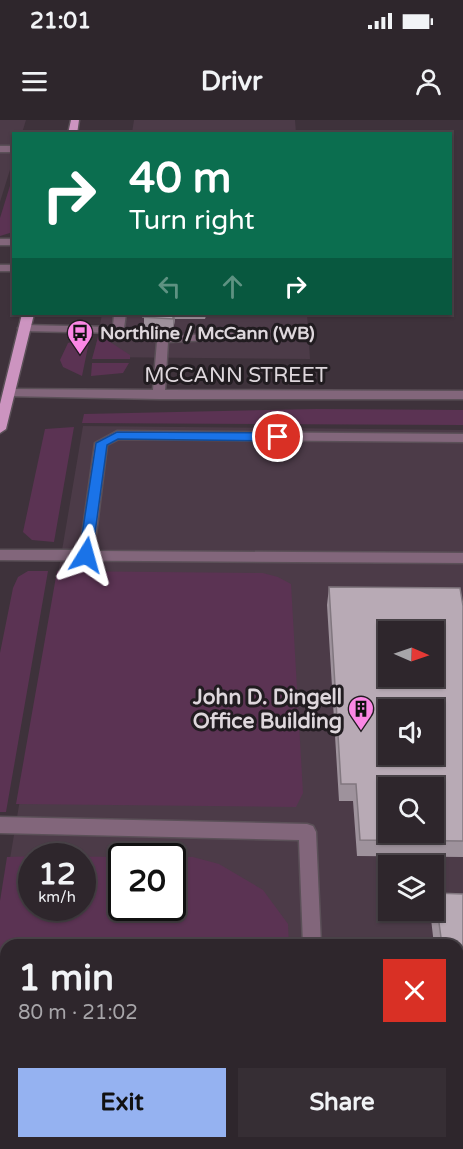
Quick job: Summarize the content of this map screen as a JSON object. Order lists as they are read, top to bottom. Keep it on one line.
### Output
{"streets":{"street":["MCCANN STREET"]},"places":{"bus stop":["Northline / McCann (WB)"],"building":["John D. Dingell Office Building"]},"north":"right","page":{"status":"21:01","header":"Drivr","turn":["40 m","Turn right"],"speed":"12 km/h","limit":"20","heading":["1 min","80 m · 21:02"],"buttons":["Exit","Share"]}}
